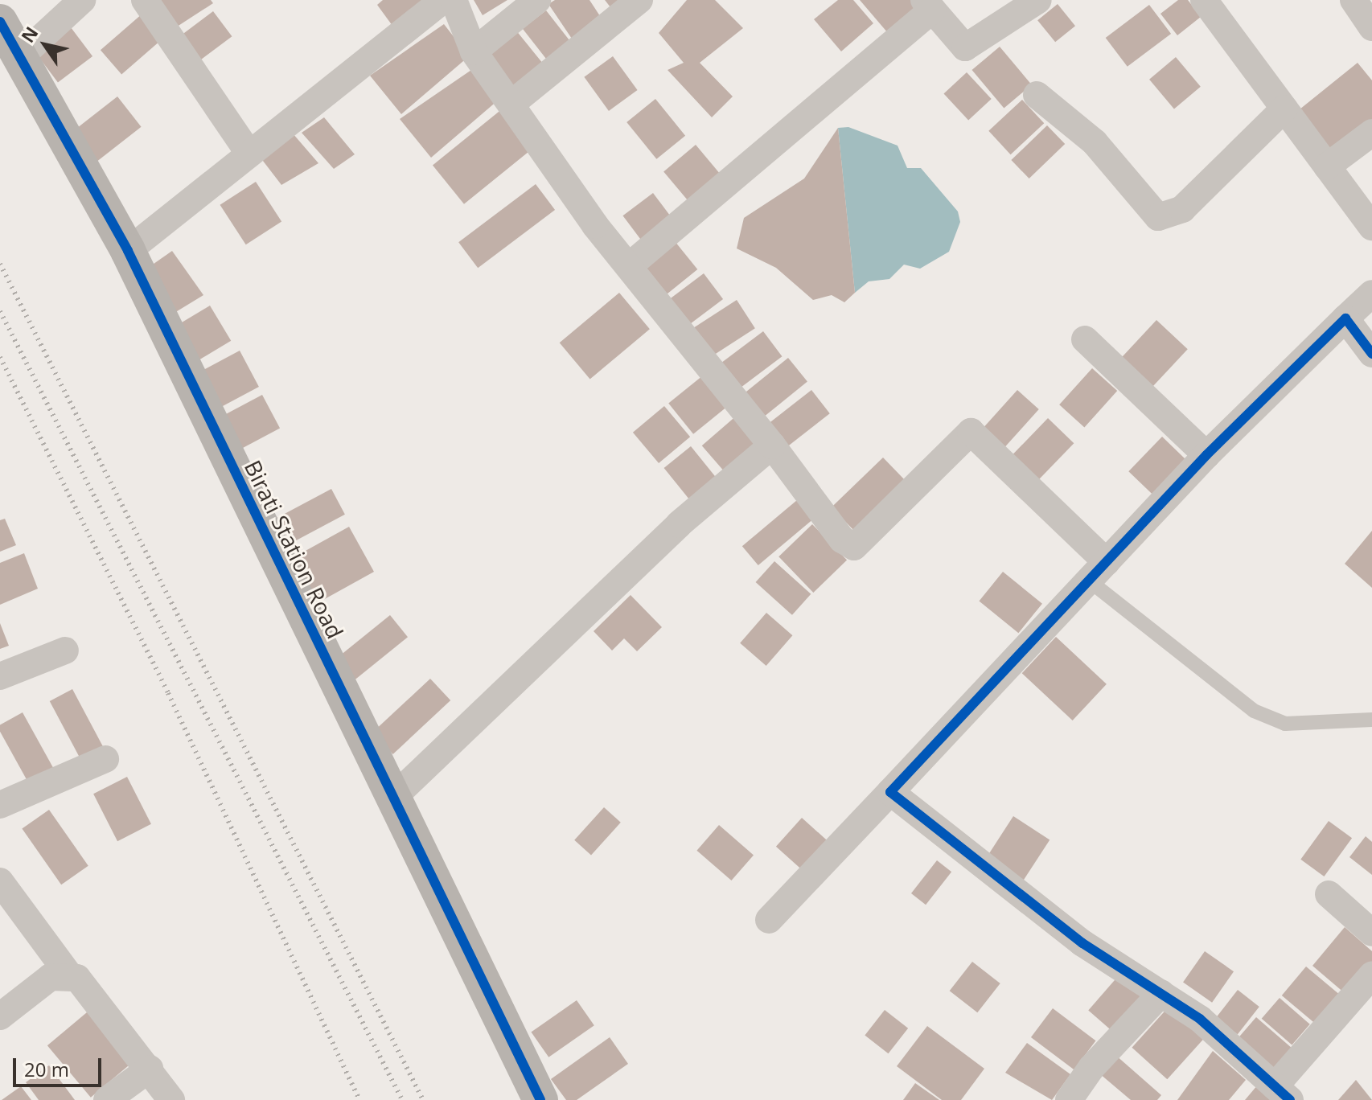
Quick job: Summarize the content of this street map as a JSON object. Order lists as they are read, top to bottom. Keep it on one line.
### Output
{"streets":{"street":["Birati Station Road"]},"scale_bar":"20 m","north":"top left"}
